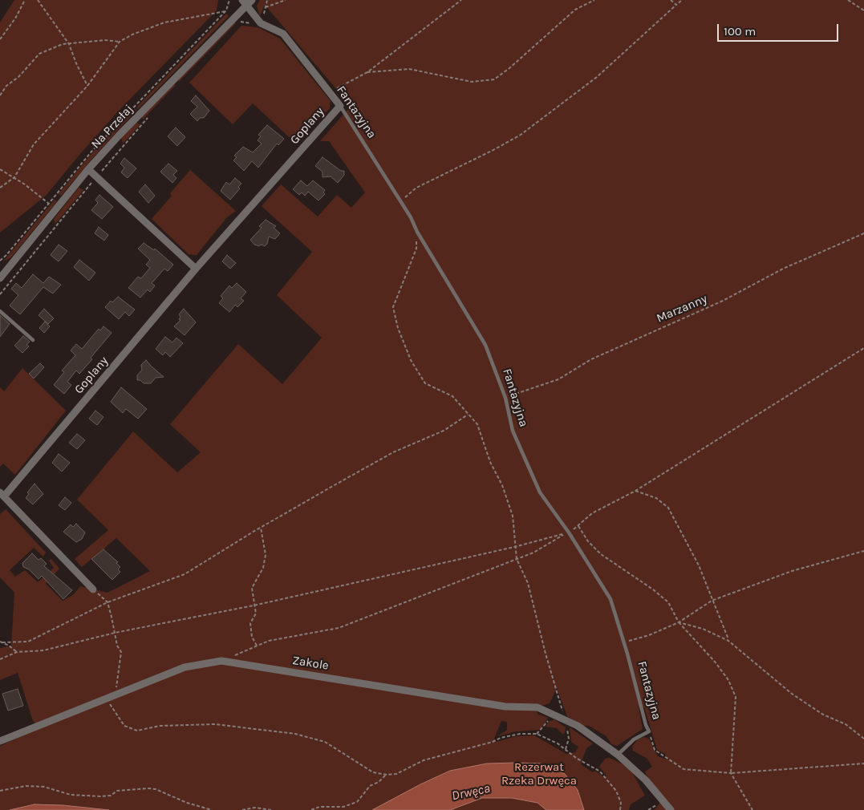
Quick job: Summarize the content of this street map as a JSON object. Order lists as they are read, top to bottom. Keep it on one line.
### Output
{"streets":{"street":["Fantazyjna","Goplany","Na Przełaj","Zakole"],"path":["Marzanny"]},"crossings":[["Fantazyjna","Goplany"],["Fantazyjna","Na Przełaj"],["Fantazyjna","Marzanny"],["Fantazyjna","Zakole"]],"water":["Drwęca"],"parks":["Rezerwat Rzeka Drwęca"],"scale_bar":"100 m"}
